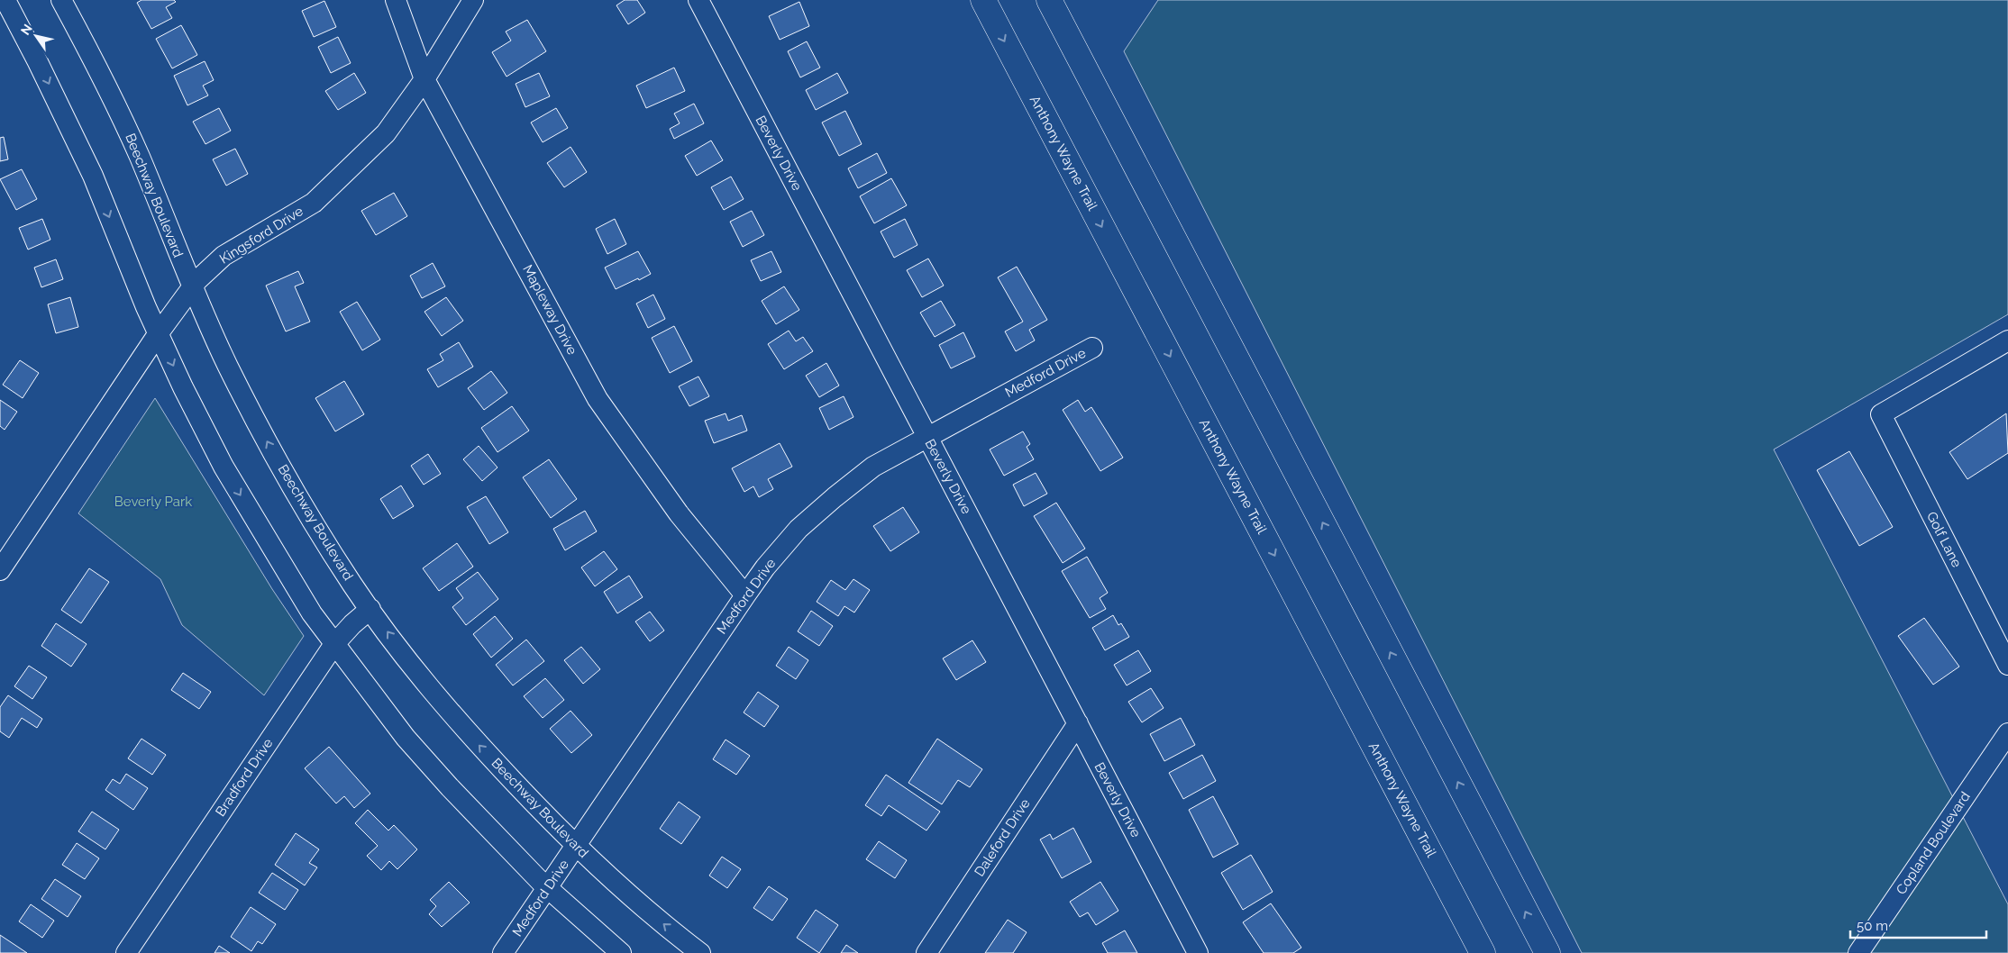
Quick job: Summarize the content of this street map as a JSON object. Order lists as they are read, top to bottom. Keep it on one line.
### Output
{"streets":{"highway":["Anthony Wayne Trail"],"street":["Beverly Drive","Beechway Boulevard","Kingsford Drive","Mapleway Drive","Medford Drive","Golf Lane","Bradford Drive","Daleford Drive","Copland Boulevard"]},"crossings":[["Beverly Drive","Medford Drive"],["Beverly Drive","Daleford Drive"],["Beechway Boulevard","Kingsford Drive"],["Beechway Boulevard","Medford Drive"],["Beechway Boulevard","Bradford Drive"],["Kingsford Drive","Mapleway Drive"],["Mapleway Drive","Medford Drive"]],"parks":["Beverly Park"],"scale_bar":"50 m","north":"top left"}
